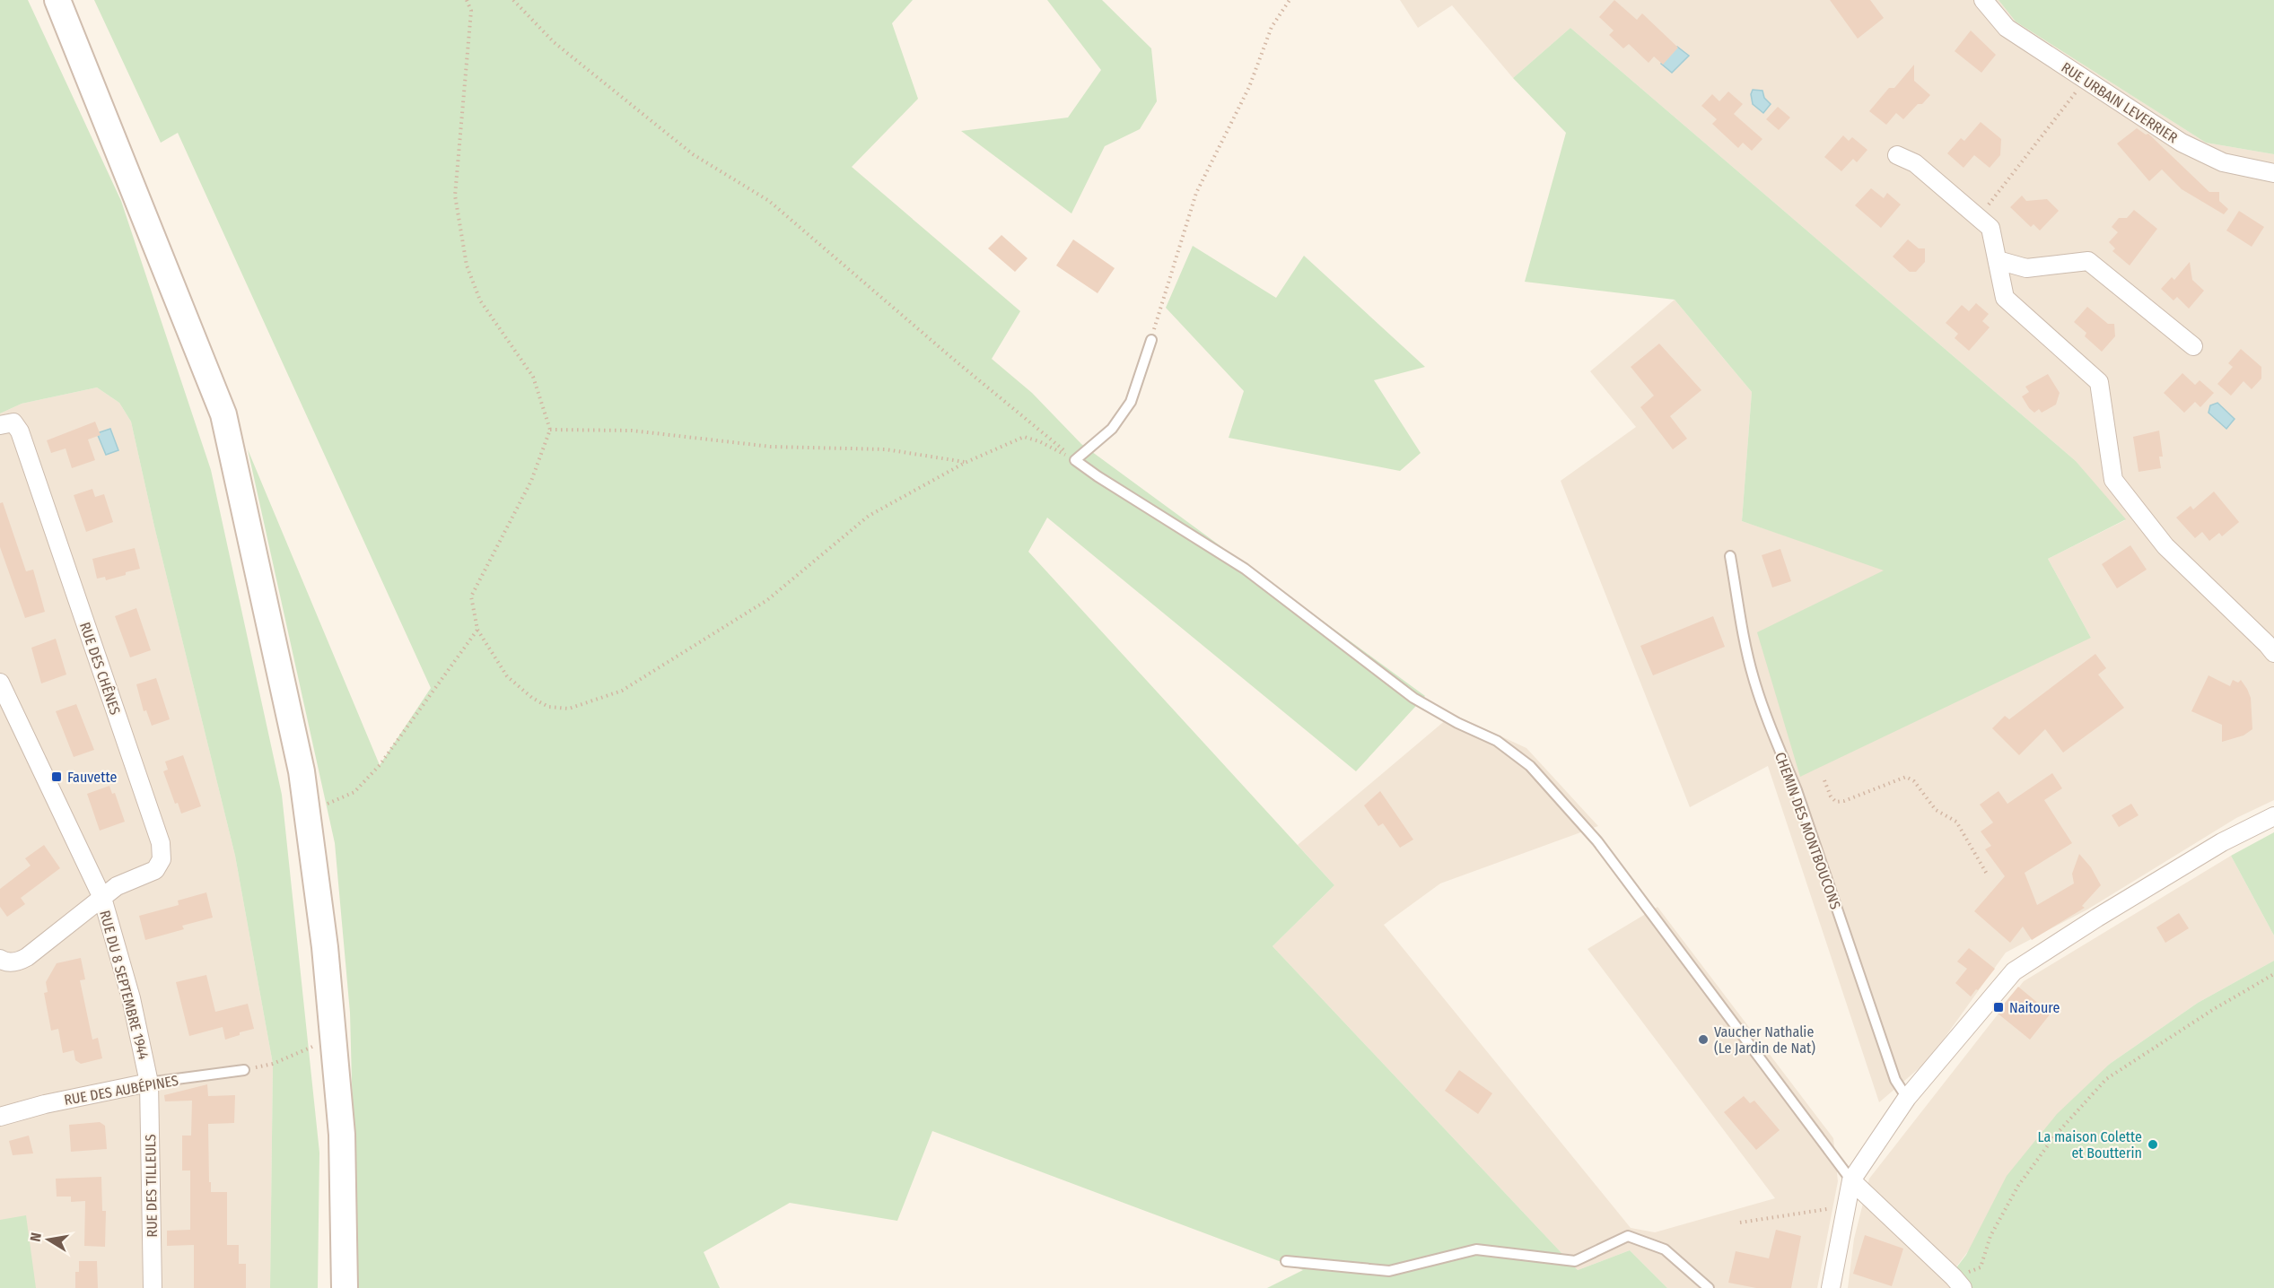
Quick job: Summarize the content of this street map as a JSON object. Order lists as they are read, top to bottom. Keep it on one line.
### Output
{"streets":{"street":["RUE URBAIN LEVERRIER","RUE DES CHÊNES","RUE DU 8 SEPTEMBRE 1944","RUE DES AUBÉPINES","RUE DES TILLEULS"],"lane":["CHEMIN DES MONTBOUCONS"]},"crossings":[["RUE DES CHÊNES","RUE DU 8 SEPTEMBRE 1944"],["RUE DU 8 SEPTEMBRE 1944","RUE DES AUBÉPINES"],["RUE DU 8 SEPTEMBRE 1944","RUE DES TILLEULS"],["RUE DES AUBÉPINES","RUE DES TILLEULS"]],"places":{"transit":["Fauvette","Naitoure"],"other":["Vaucher Nathalie (Le Jardin de Nat)","La maison Colette et Boutterin"]},"north":"left"}
